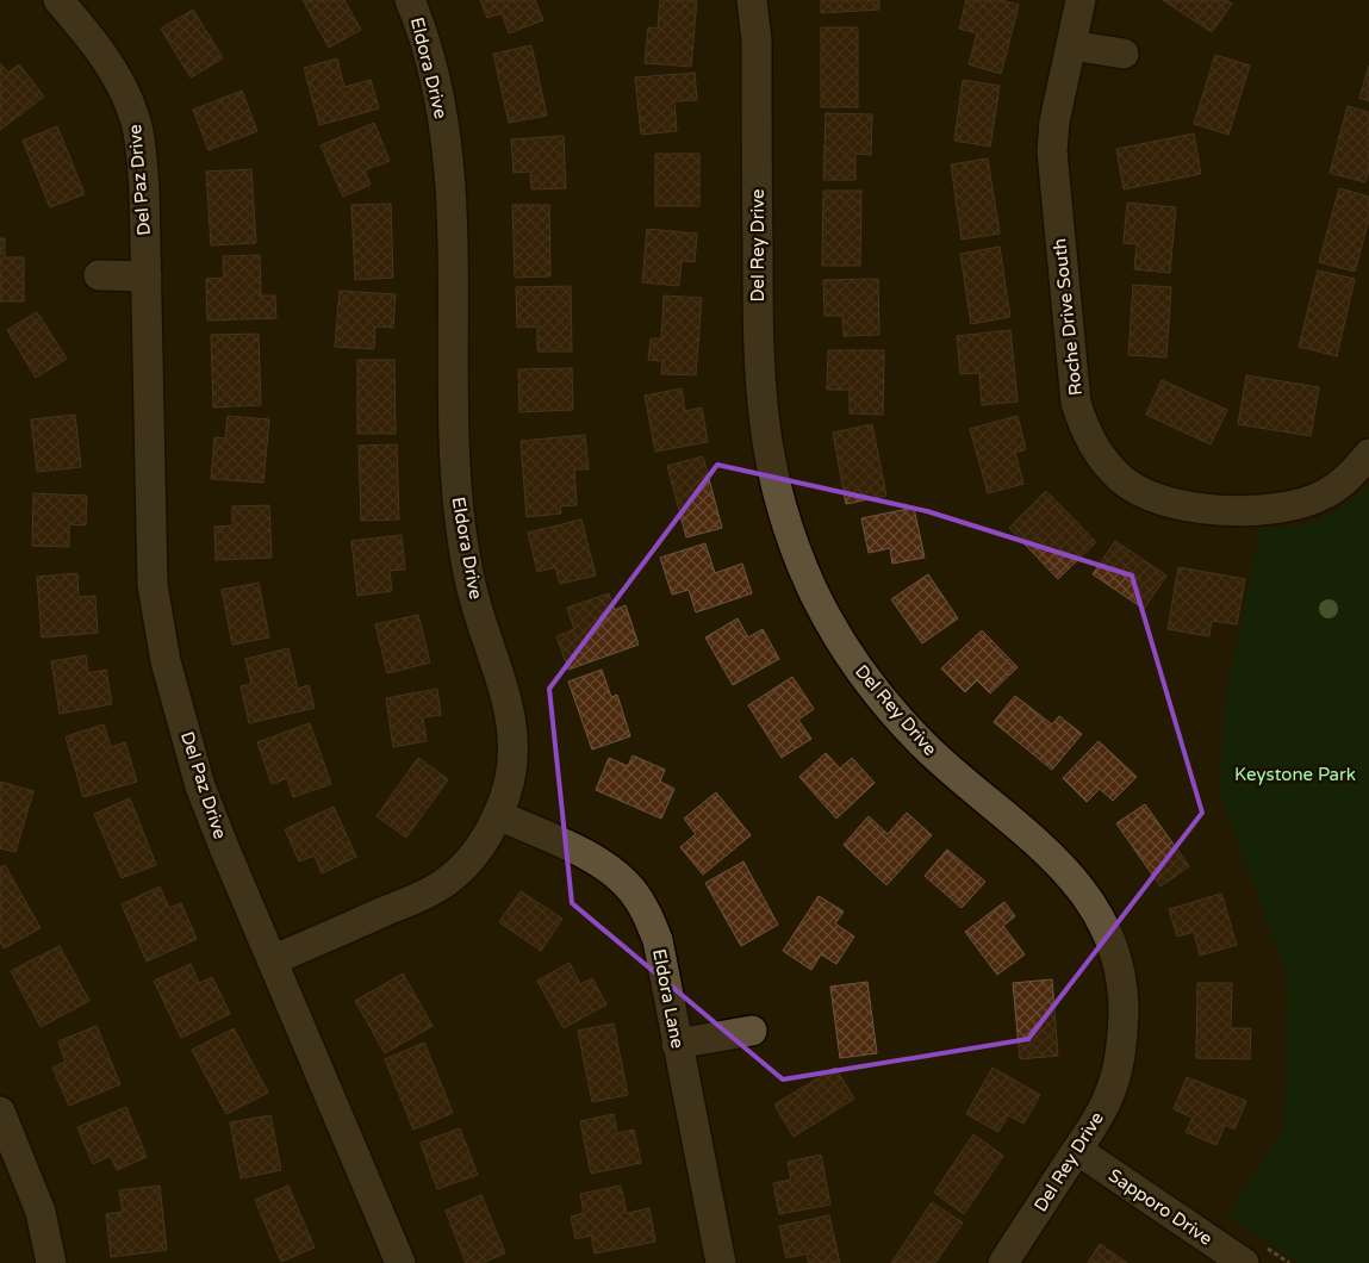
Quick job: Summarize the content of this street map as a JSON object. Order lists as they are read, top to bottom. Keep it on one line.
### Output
{"streets":{"street":["Eldora Drive","Del Paz Drive","Del Rey Drive","Roche Drive South","Eldora Lane","Sapporo Drive"]},"crossings":[["Eldora Drive","Del Paz Drive"],["Eldora Drive","Eldora Lane"],["Del Rey Drive","Sapporo Drive"]],"parks":["Keystone Park"]}
